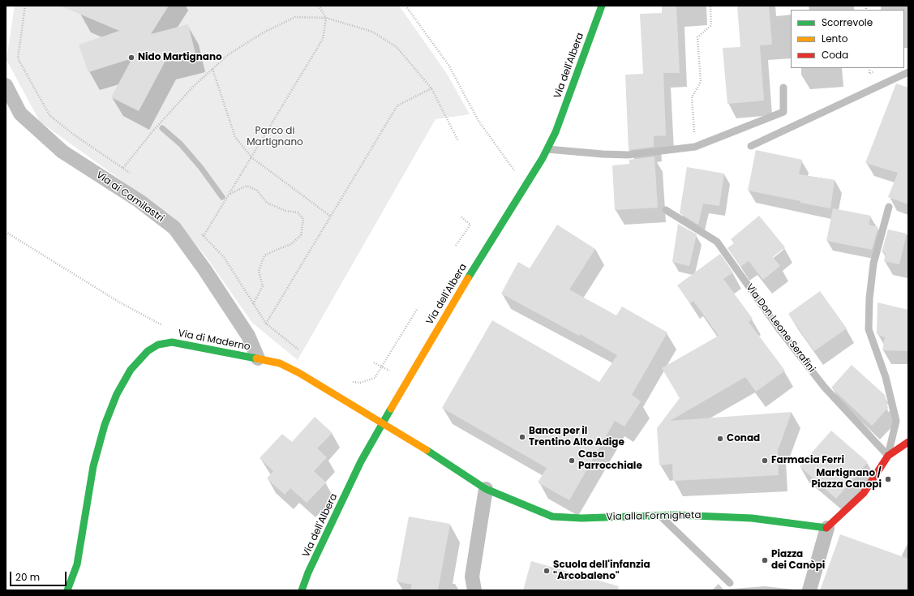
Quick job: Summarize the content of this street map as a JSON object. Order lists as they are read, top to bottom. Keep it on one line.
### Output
{"streets":{"street":["Via dell'Albera","Via ai Camilastri","Via di Maderno","Via alla Formigheta"],"lane":["Via Don Leone Serafini"]},"crossings":[["Via dell'Albera","Via di Maderno"],["Via dell'Albera","Via alla Formigheta"],["Via ai Camilastri","Via di Maderno"],["Via di Maderno","Via alla Formigheta"]],"parks":["Parco di Martignano"],"places":["Nido Martignano","Banca per il Trentino Alto Adige","Conad","Casa Parrocchiale","Farmacia Ferri","Martignano / Piazza Canopi","Piazza dei Canòpi","Scuola dell'infanzia \"Arcobaleno\""],"legend":["Scorrevole","Lento","Coda"],"scale_bar":"20 m"}
